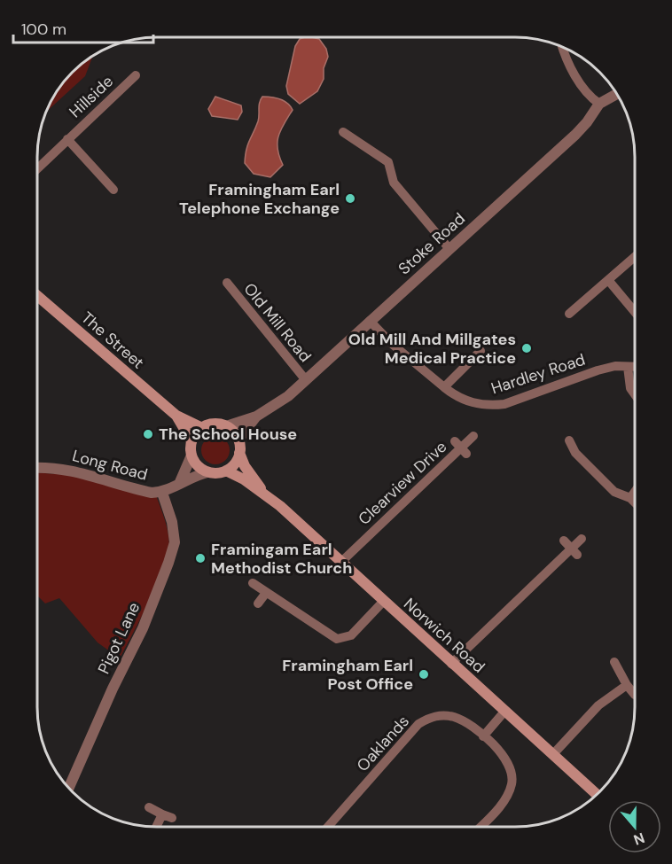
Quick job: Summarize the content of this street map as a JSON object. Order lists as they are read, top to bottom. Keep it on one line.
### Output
{"streets":{"main road":["The Street","Norwich Road"],"street":["Hillside","Stoke Road","Old Mill Road","Hardley Road","Long Road","Clearview Drive","Pigot Lane","Oaklands"]},"crossings":[["Stoke Road","Old Mill Road"],["Stoke Road","The Street"],["Stoke Road","Hardley Road"],["Stoke Road","Long Road"],["Stoke Road","Norwich Road"],["The Street","Long Road"],["The Street","Norwich Road"],["Long Road","Norwich Road"],["Long Road","Pigot Lane"],["Clearview Drive","Norwich Road"]],"places":["Framingham Earl Telephone Exchange","Old Mill And Millgates Medical Practice","The School House","Framingam Earl Methodist Church","Framingham Earl Post Office"],"scale_bar":"100 m","north":"bottom"}
